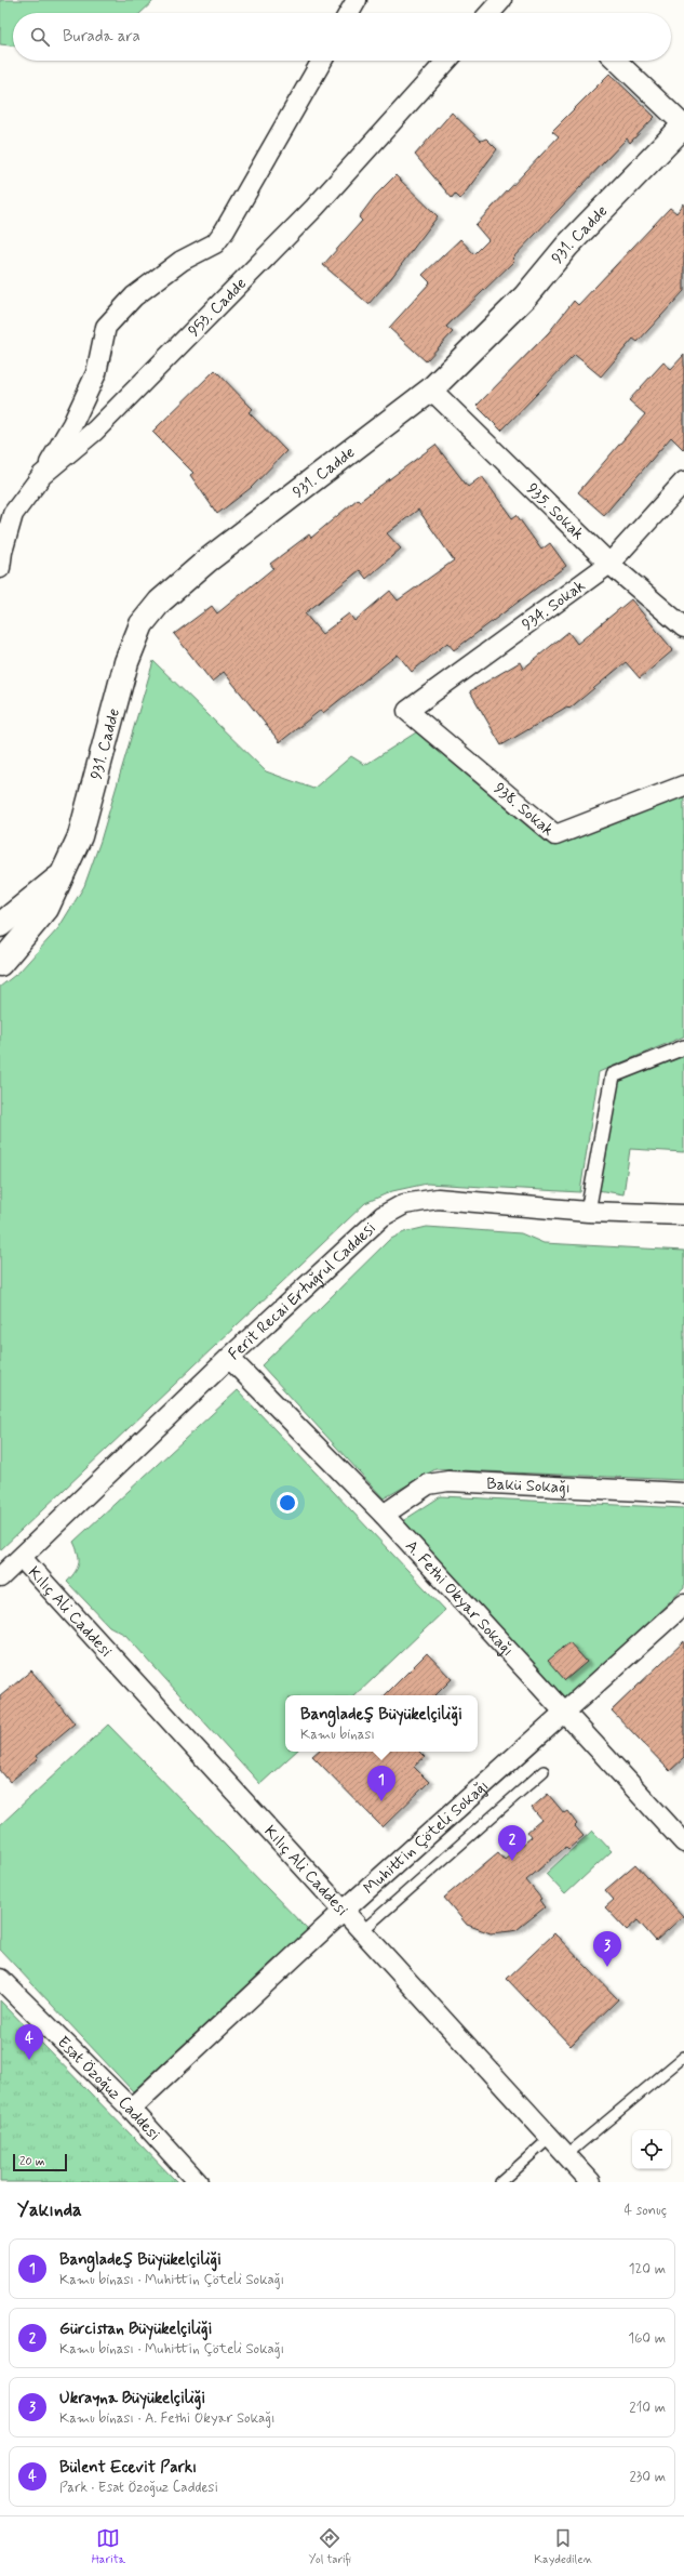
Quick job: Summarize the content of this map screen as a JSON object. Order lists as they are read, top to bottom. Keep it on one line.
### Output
{"streets":{"main road":["931. Cadde"],"street":["953. Cadde","935. Sokak","934. Sokak","938. Sokak","Ferit Recai Ertuğrul Caddesi","Bakü Sokağı","A. Fethi Okyar Sokağı","Kılıç Ali Caddesi","Muhittin Çöteli Sokağı","Esat Özoğuz Caddesi"]},"crossings":[["931. Cadde","935. Sokak"],["935. Sokak","934. Sokak"],["934. Sokak","938. Sokak"],["Ferit Recai Ertuğrul Caddesi","A. Fethi Okyar Sokağı"],["Ferit Recai Ertuğrul Caddesi","Kılıç Ali Caddesi"],["Bakü Sokağı","A. Fethi Okyar Sokağı"],["A. Fethi Okyar Sokağı","Muhittin Çöteli Sokağı"],["Kılıç Ali Caddesi","Muhittin Çöteli Sokağı"],["Muhittin Çöteli Sokağı","Esat Özoğuz Caddesi"]],"scale_bar":"20 m","page":{"search":"Burada ara","popup":["Bangladeş Büyükelçiliği","Kamu binası"],"pins":["1","2","3","4"],"scale":"20 m","heading":["Yakında","4 sonuç"],"list":[{"mark":"1","name":"Bangladeş Büyükelçiliği","note":"Kamu binası · Muhittin Çöteli Sokağı","value":"120 m"},{"mark":"2","name":"Gürcistan Büyükelçiliği","note":"Kamu binası · Muhittin Çöteli Sokağı","value":"160 m"},{"mark":"3","name":"Ukrayna Büyükelçiliği","note":"Kamu binası · A. Fethi Okyar Sokağı","value":"210 m"},{"mark":"4","name":"Bülent Ecevit Parkı","note":"Park · Esat Özoğuz Caddesi","value":"230 m"}],"nav":["Harita","Yol tarifi","Kaydedilen"]}}
